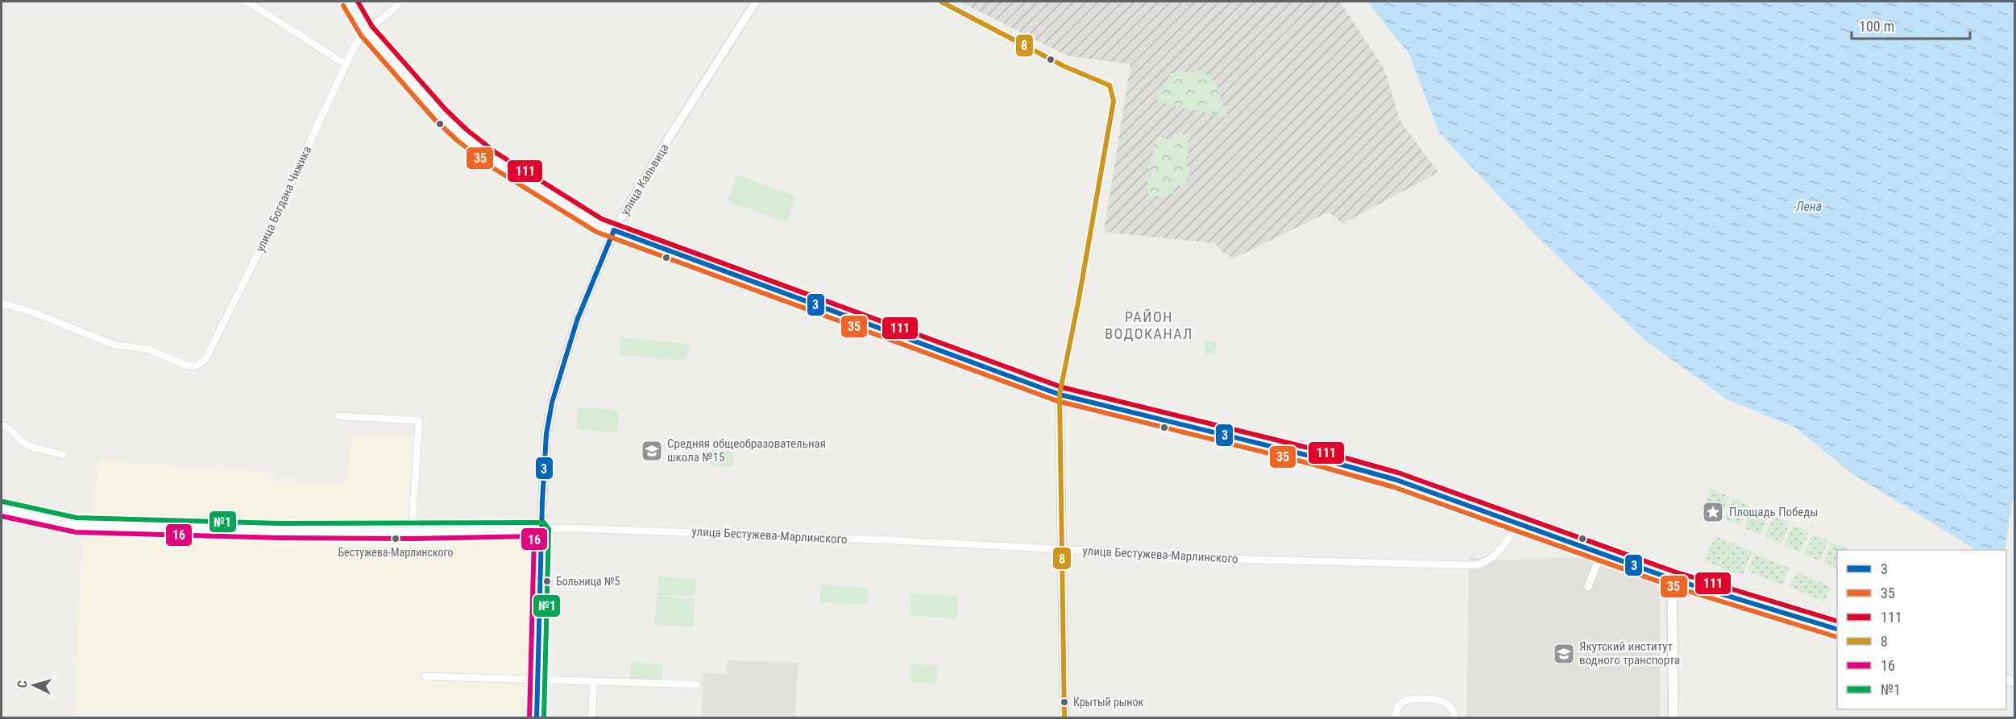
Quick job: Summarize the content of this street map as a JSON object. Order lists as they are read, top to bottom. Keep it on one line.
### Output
{"streets":{"street":["улица Кальвица","улица Богдана Чижика","улица Бестужева-Марлинского"]},"crossings":[["улица Кальвица","улица Бестужева-Марлинского"]],"districts":["РАЙОН ВОДОКАНАЛ"],"water":["Лена"],"places":{"school or university":["Средняя общеобразовательная школа №15","Якутский институт водного транспорта"],"place":["Площадь Победы"],"other":["Бестужева-Марлинского","Больница №5","Крытый рынок"]},"lines":["transit line 111","transit line 8","transit line 35","transit line 3","transit line №1","transit line 16"],"legend":["3","35","111","8","16","№1"],"scale_bar":"100 m","north":"left"}
